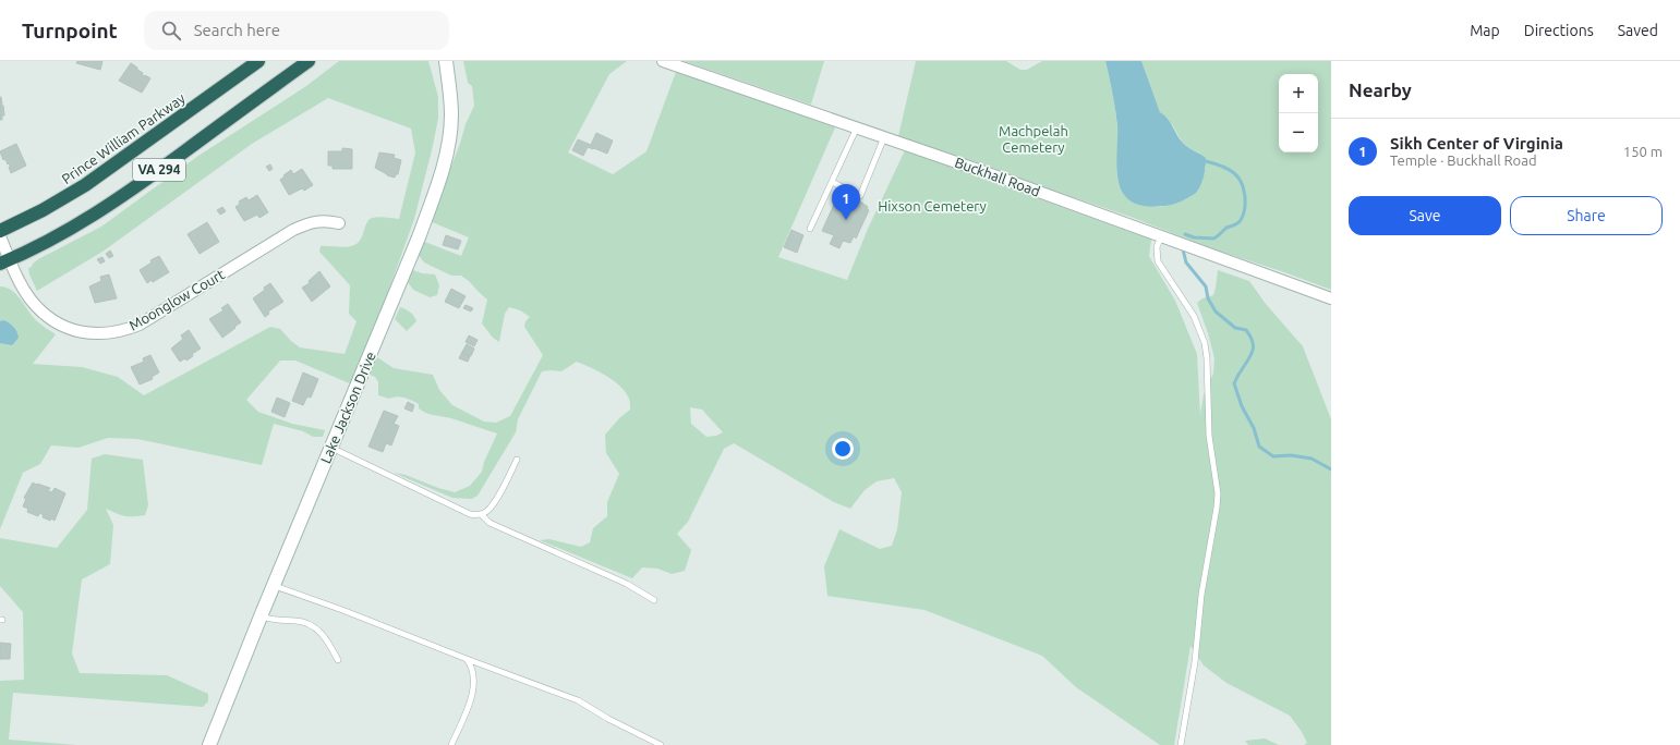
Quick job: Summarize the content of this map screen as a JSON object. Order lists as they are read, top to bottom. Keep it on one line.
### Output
{"streets":{"highway":["Prince William Parkway","VA 294"],"street":["Buckhall Road","Moonglow Court","Lake Jackson Drive"]},"crossings":[["VA 294","Moonglow Court"]],"parks":["Machpelah Cemetery","Hixson Cemetery"],"page":{"header":"Turnpoint","search":"Search here","nav":["Map","Directions","Saved"],"heading":"Nearby","map_buttons":["+","−"],"list":[{"mark":"1","name":"Sikh Center of Virginia","note":"Temple · Buckhall Road","value":"150 m"}],"buttons":["Save","Share"],"pins":"1"}}
